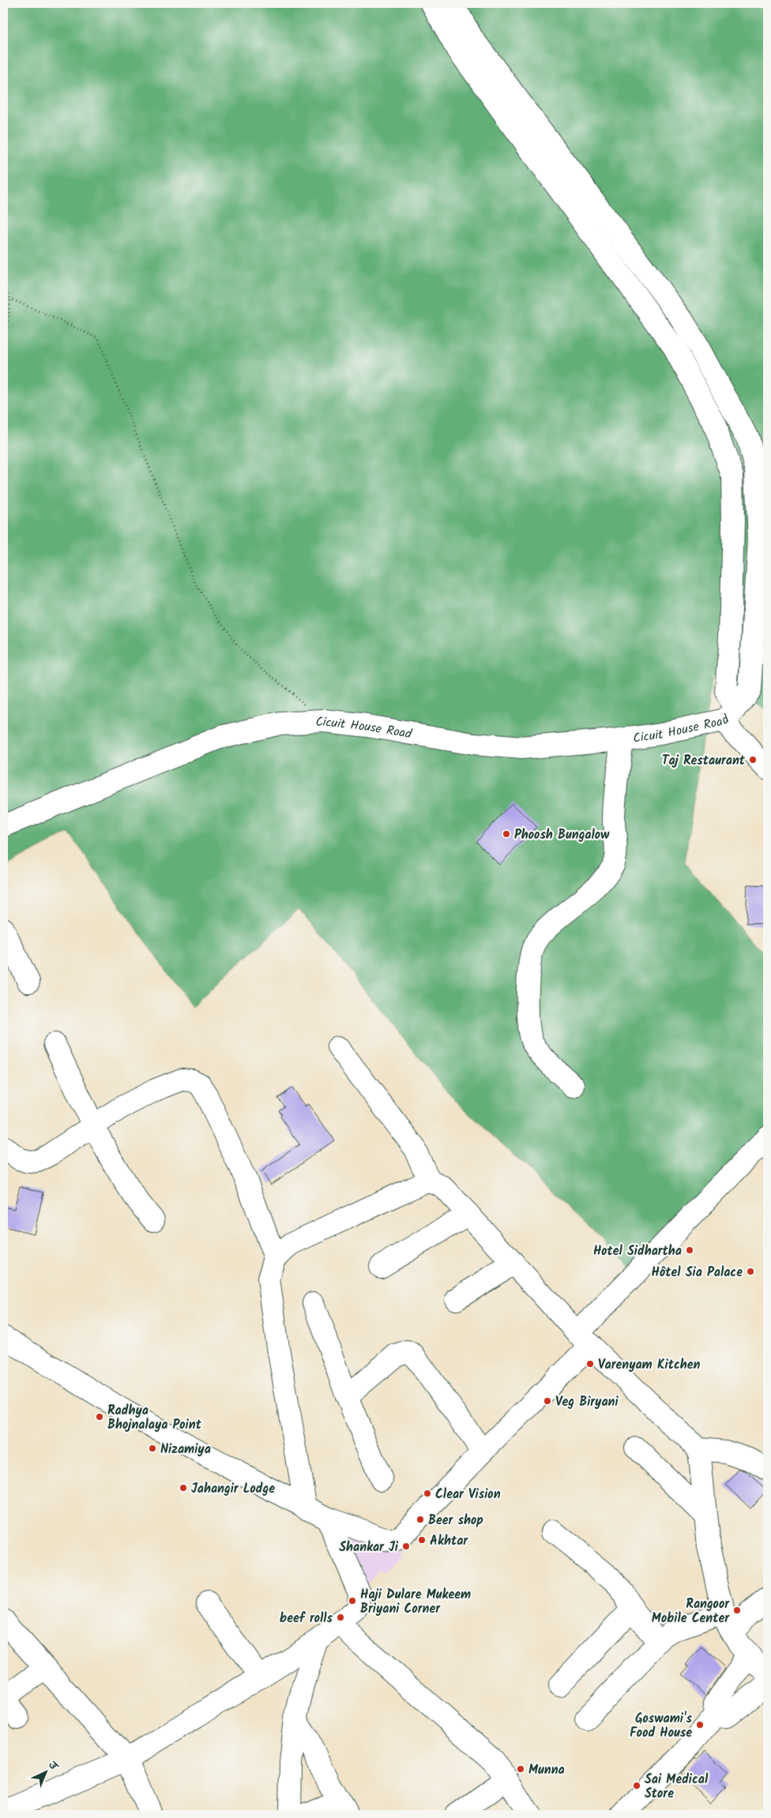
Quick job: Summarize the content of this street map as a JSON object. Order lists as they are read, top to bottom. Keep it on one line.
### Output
{"streets":{"street":["Cicuit House Road"]},"places":["Taj Restaurant","Phoosh Bungalow","Hotel Sidhartha","Hôtel Sia Palace","Varenyam Kitchen","Veg Biryani","Radhya Bhojnalaya Point","Nizamiya","Jahangir Lodge","Clear Vision","Beer shop","Akhtar","Shankar Ji","Haji Dulare Mukeem Briyani Corner","Rangoor Mobile Center","beef rolls","Goswami's Food House","Munna","Sai Medical Store"],"north":"top right"}
